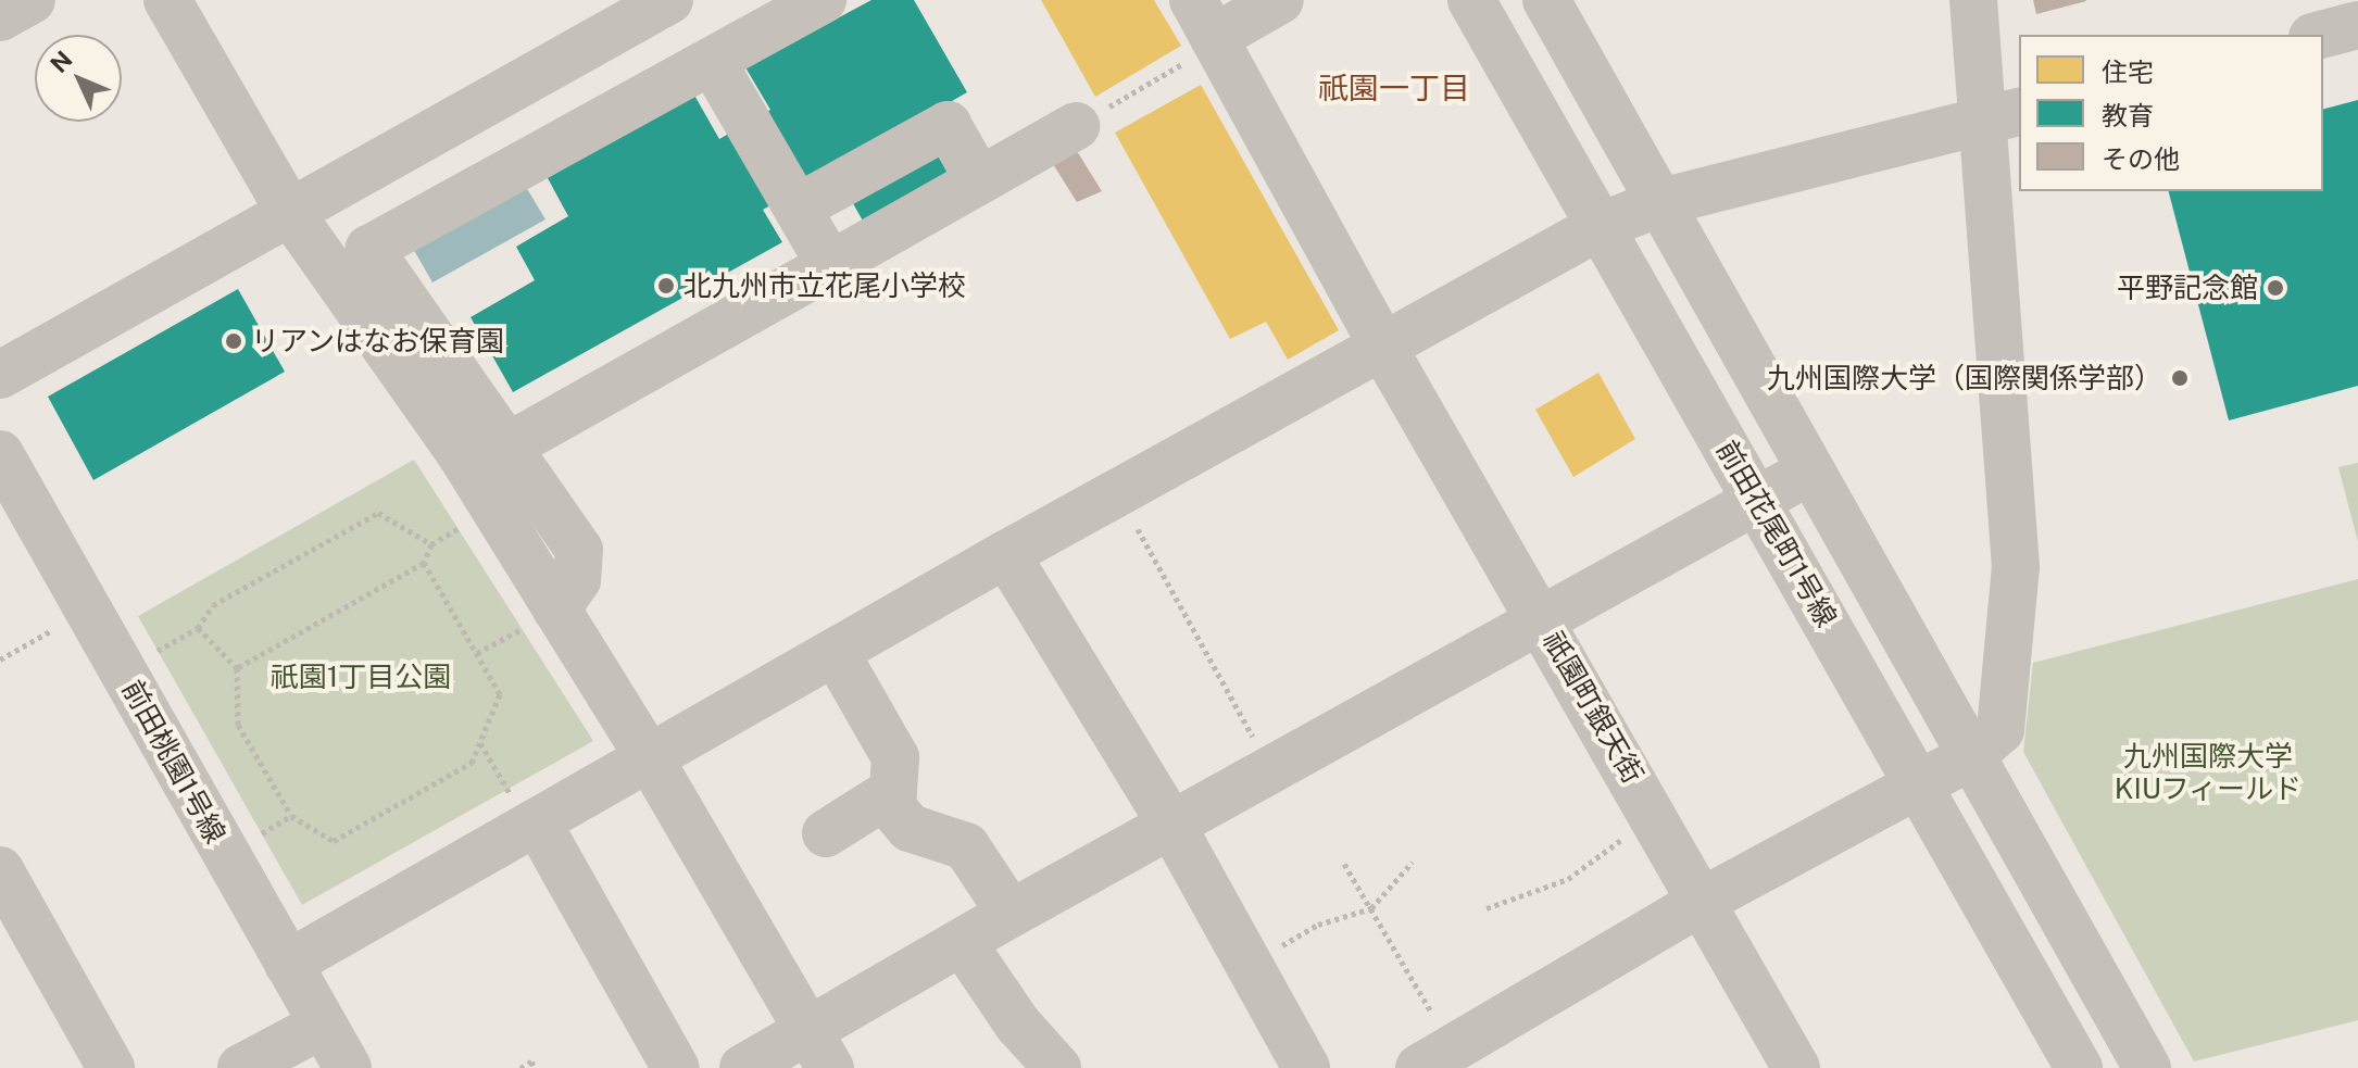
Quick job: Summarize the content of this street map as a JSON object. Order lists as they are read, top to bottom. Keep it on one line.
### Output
{"streets":{"street":["前田花尾町1号線","祇園町銀天街","前田桃園1号線"]},"districts":["祇園一丁目"],"parks":["祇園1丁目公園","九州国際大学 KIUフィールド"],"places":["北九州市立花尾小学校","平野記念館","リアンはなお保育園","九州国際大学（国際関係学部）"],"legend":["住宅","教育","その他"],"north":"top left"}
